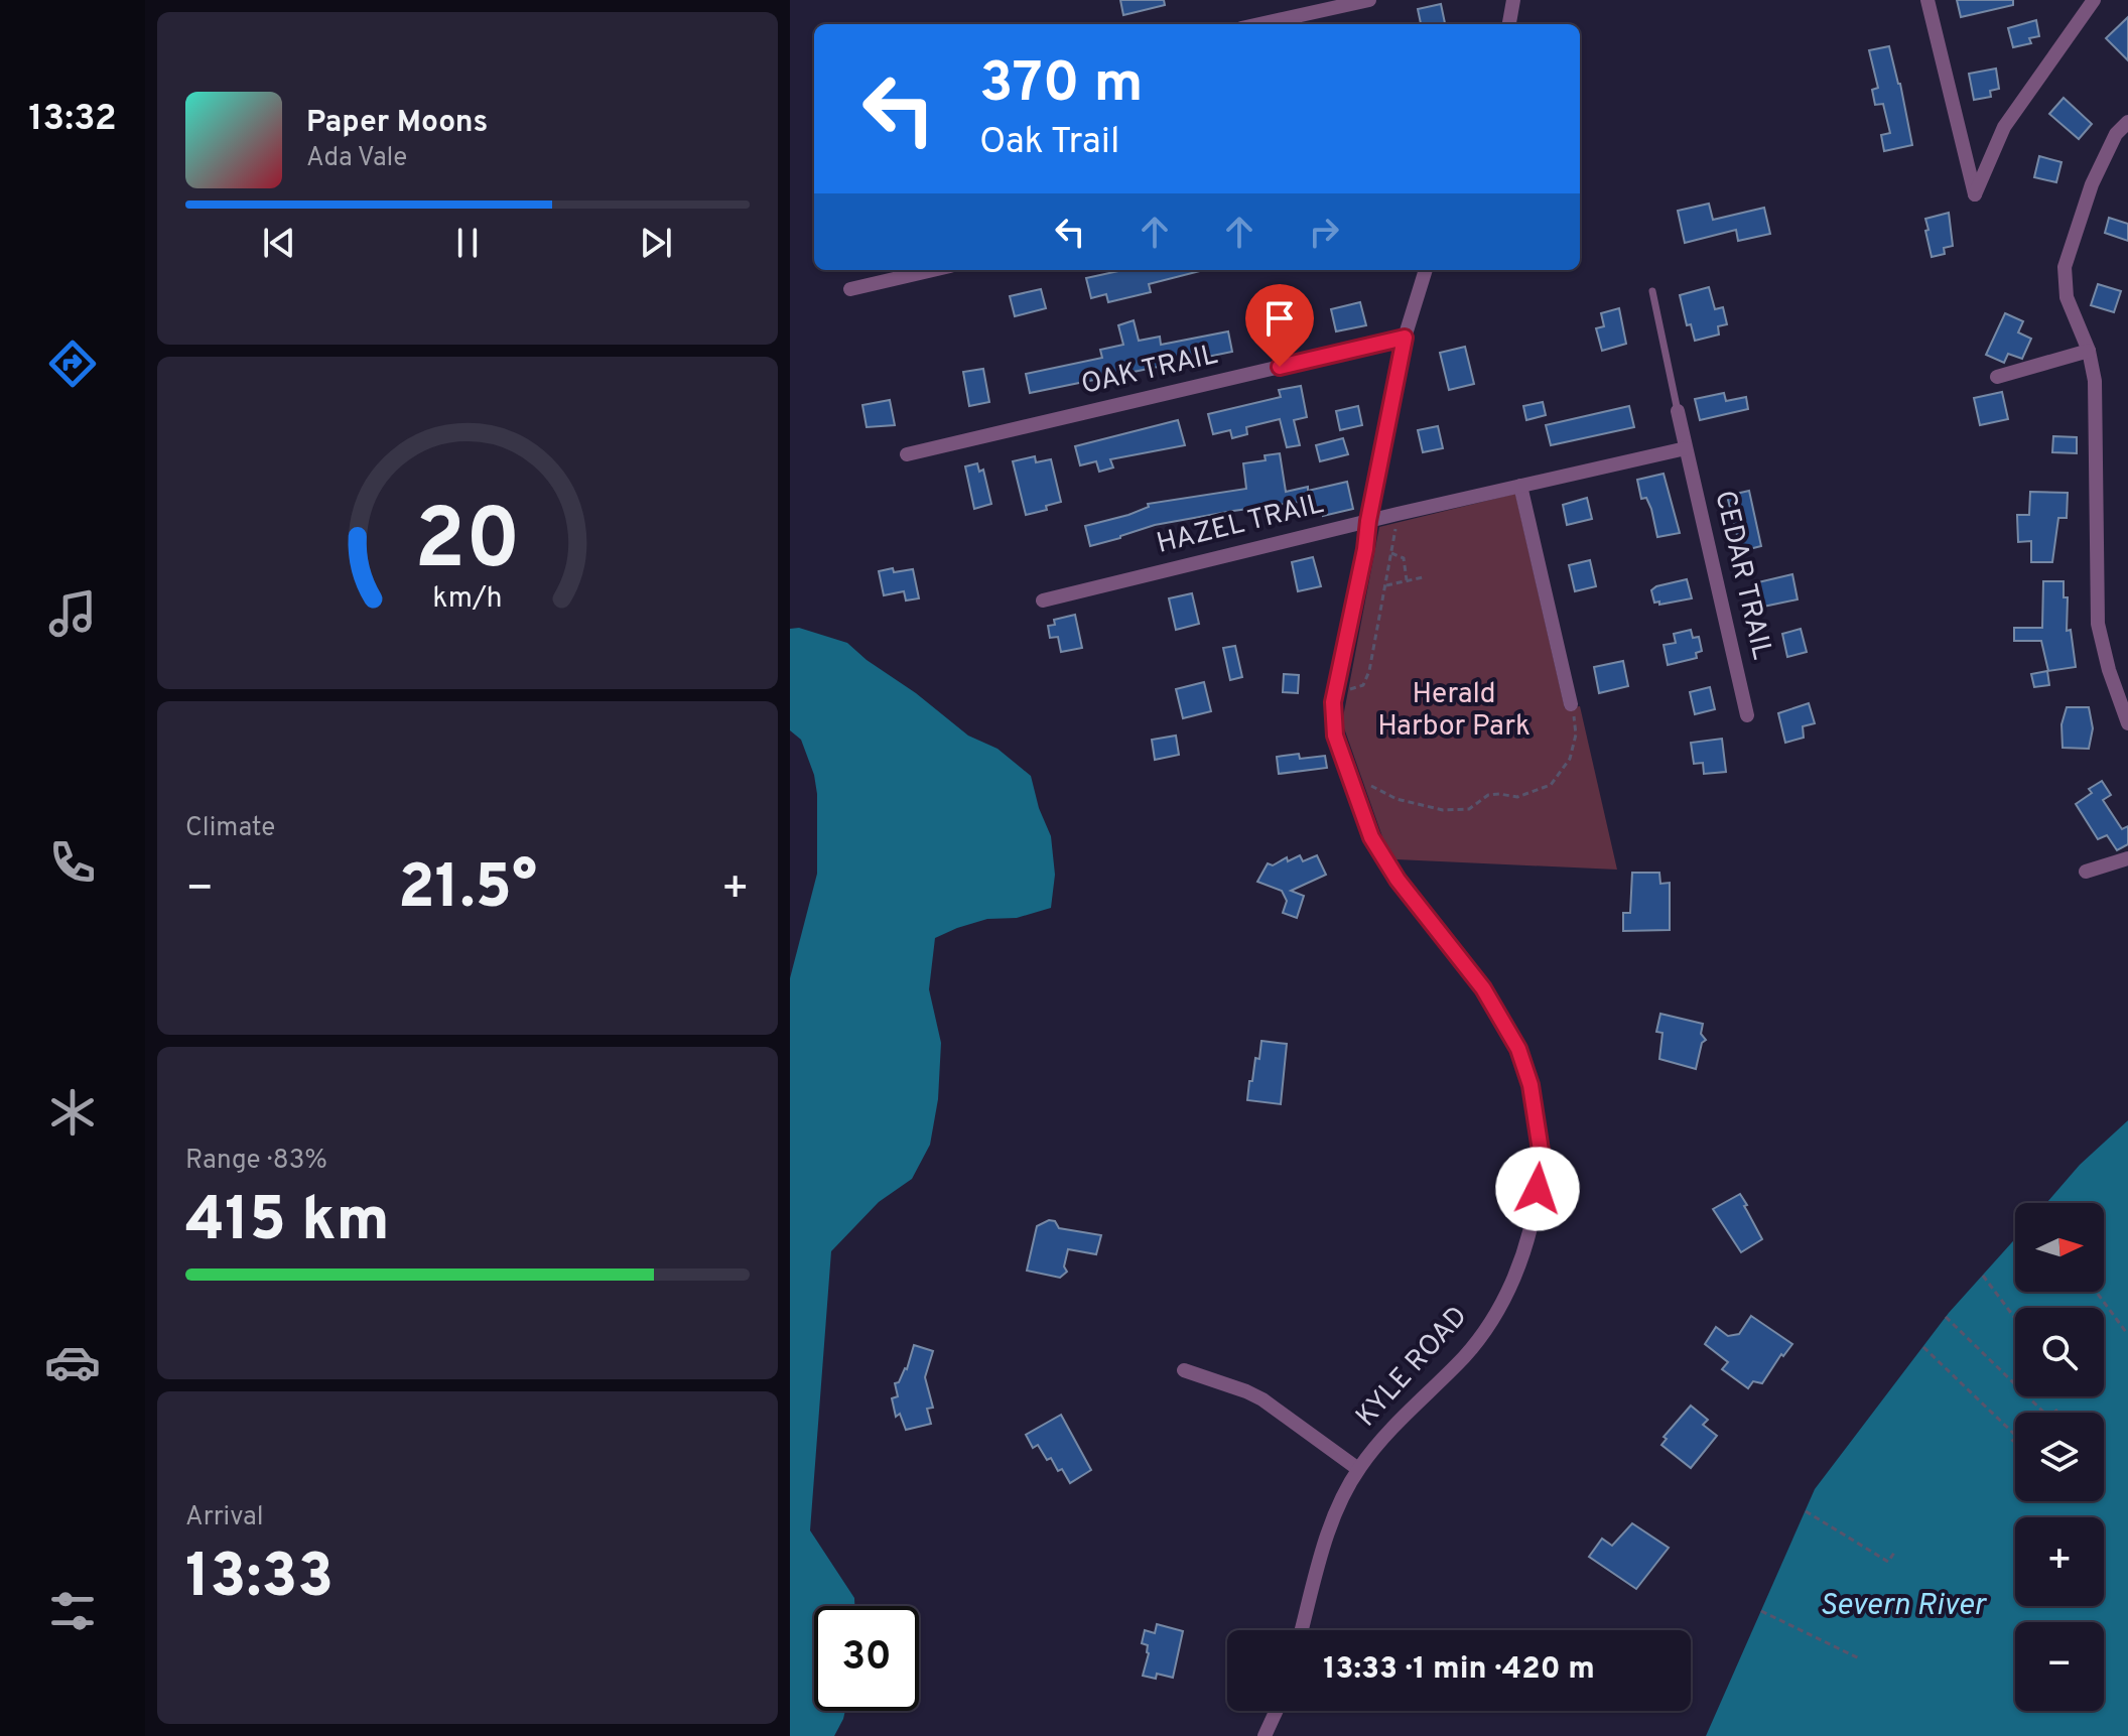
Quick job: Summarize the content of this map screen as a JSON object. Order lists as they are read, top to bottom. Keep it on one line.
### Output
{"streets":{"street":["OAK TRAIL","HAZEL TRAIL","CEDAR TRAIL","KYLE ROAD"]},"crossings":[["OAK TRAIL","KYLE ROAD"],["HAZEL TRAIL","CEDAR TRAIL"],["HAZEL TRAIL","KYLE ROAD"]],"water":["Severn River"],"parks":["Herald Harbor Park"],"north":"right","page":{"tabs":"13:32","turn":["370 m","Oak Trail"],"song":["Paper Moons","Ada Vale"],"tile":["Climate",["Range · 83%","415 km"],["Arrival","13:33"]],"heat":["−","21.5°","+"],"map_buttons":["+","−"],"limit":"30","trip":"13:33 · 1 min · 420 m","gauge":["20","km/h"]}}
